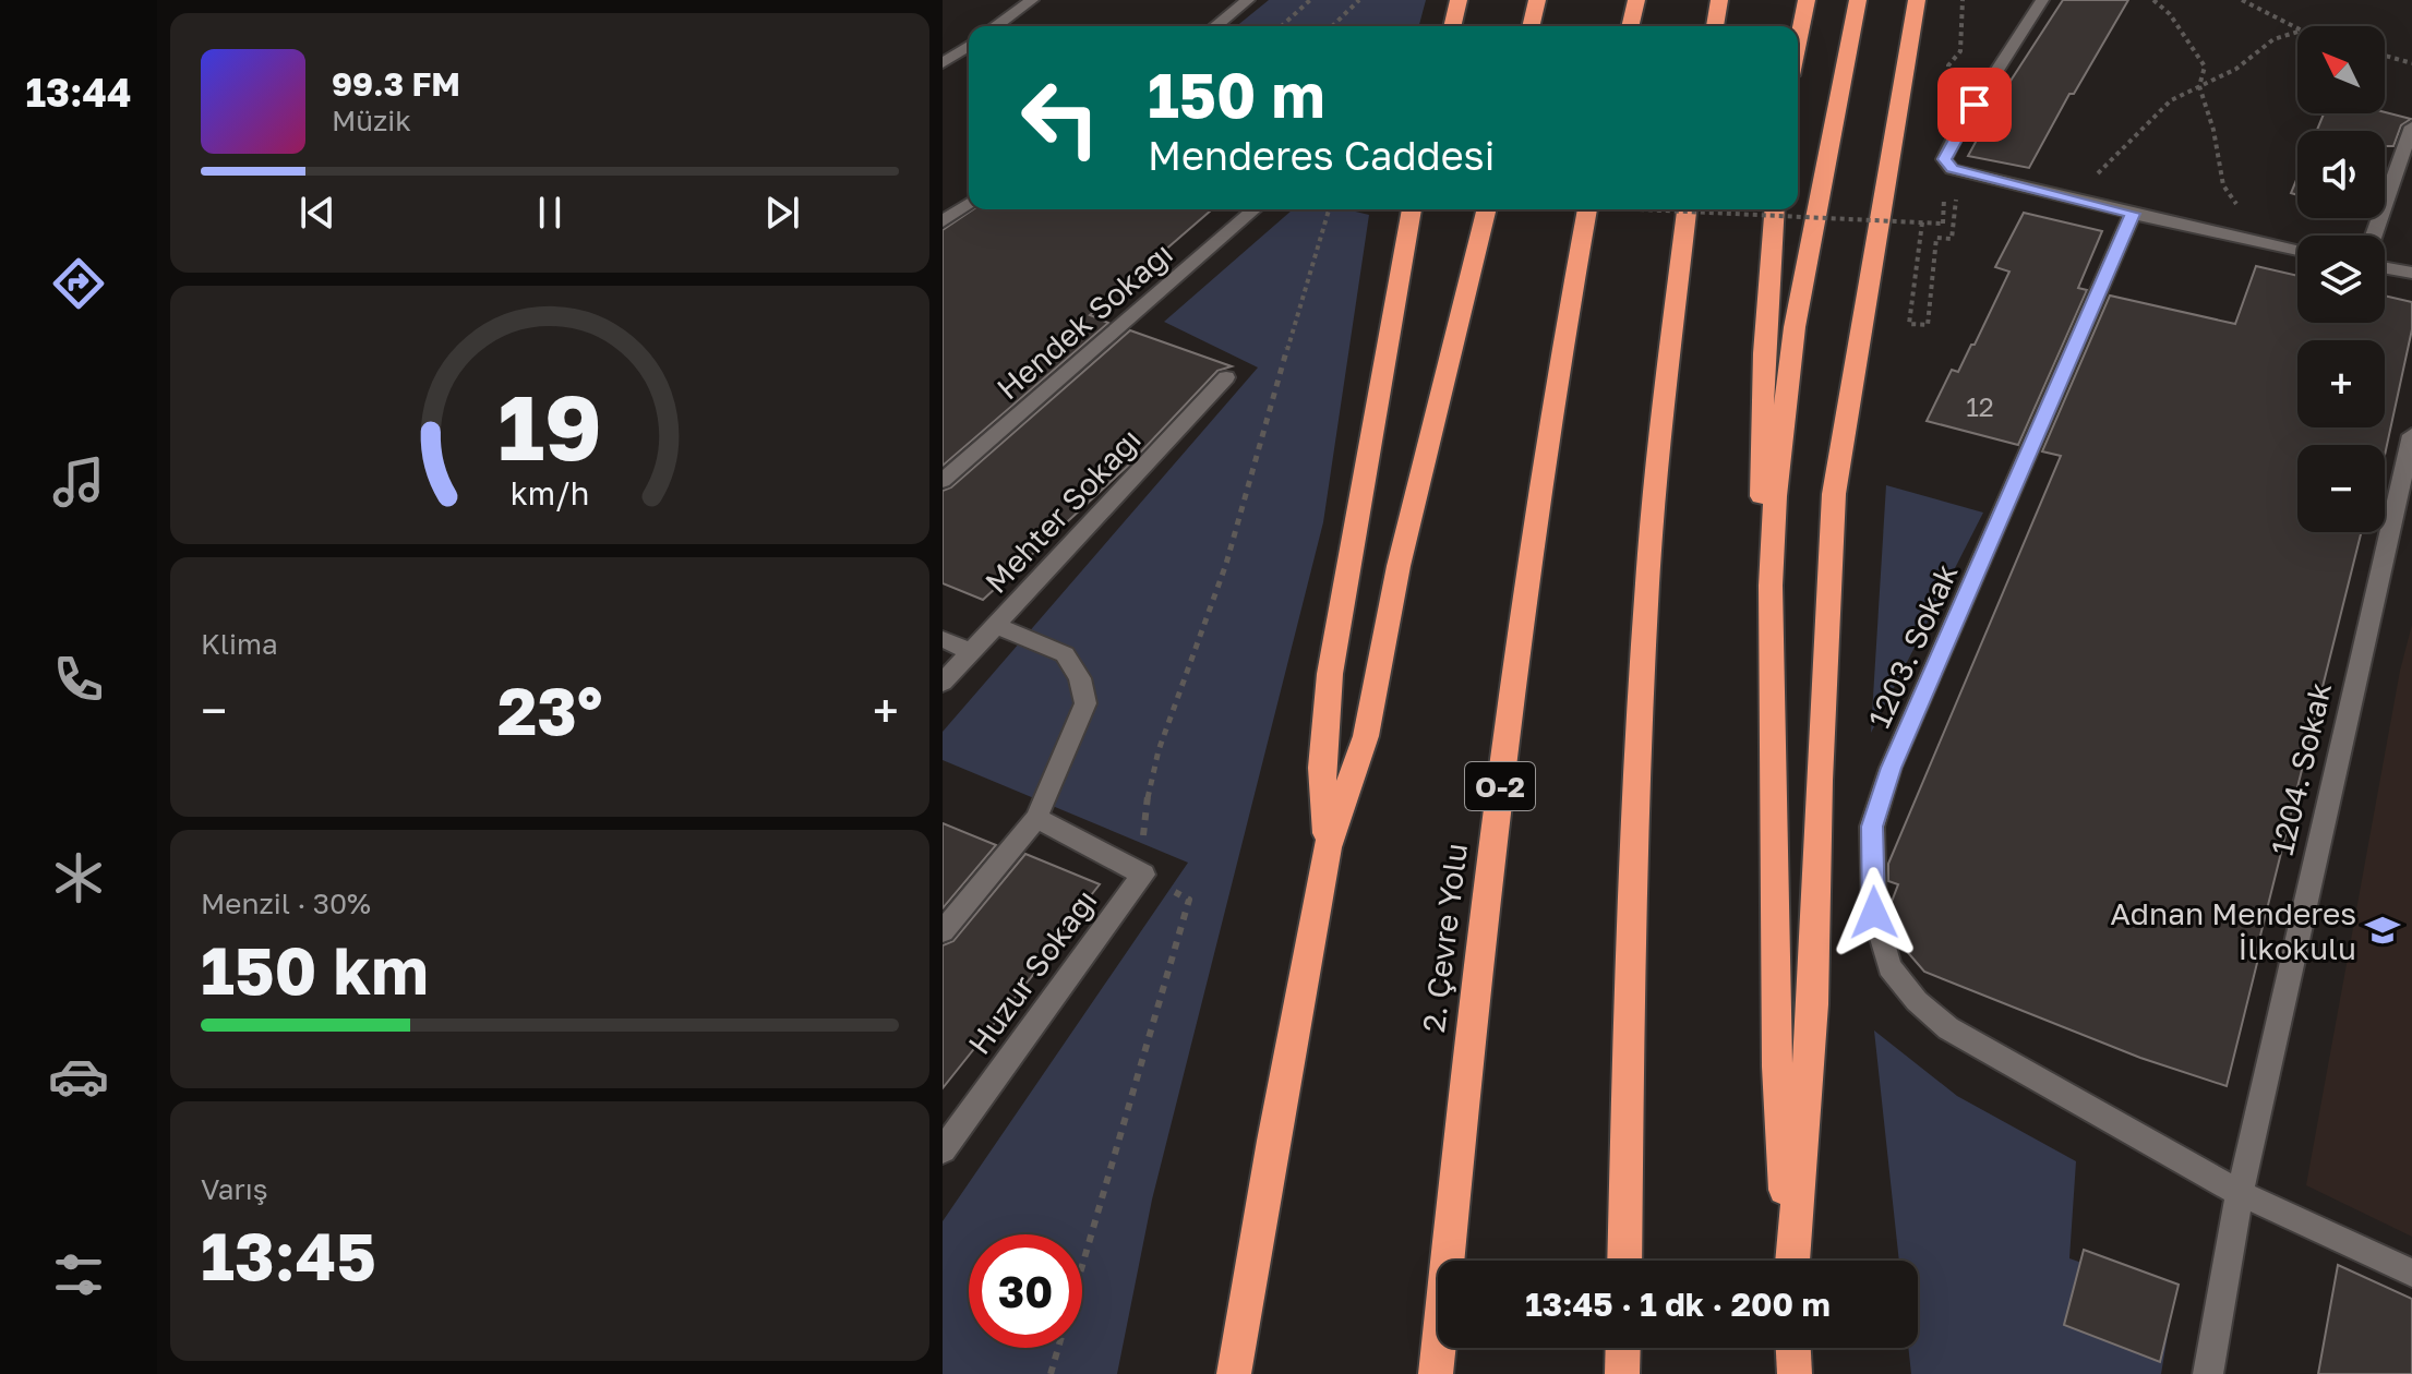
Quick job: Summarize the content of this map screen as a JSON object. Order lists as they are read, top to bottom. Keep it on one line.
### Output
{"streets":{"highway":["O-2","2. Çevre Yolu"],"street":["Hendek Sokağı","Mehter Sokağı","1203. Sokak","1204. Sokak","Huzur Sokağı"]},"crossings":[["1203. Sokak","1204. Sokak"]],"places":{"school or university":["Adnan Menderes İlkokulu"]},"house_numbers":["12"],"north":"top left","page":{"tabs":"13:44","map_buttons":["+","−"],"turn":["150 m","Menderes Caddesi"],"song":["99.3 FM","Müzik"],"tile":["Klima",["Menzil · 30%","150 km"],["Varış","13:45"]],"heat":["−","23°","+"],"limit":"30","trip":"13:45 · 1 dk · 200 m","gauge":["19","km/h"]}}
